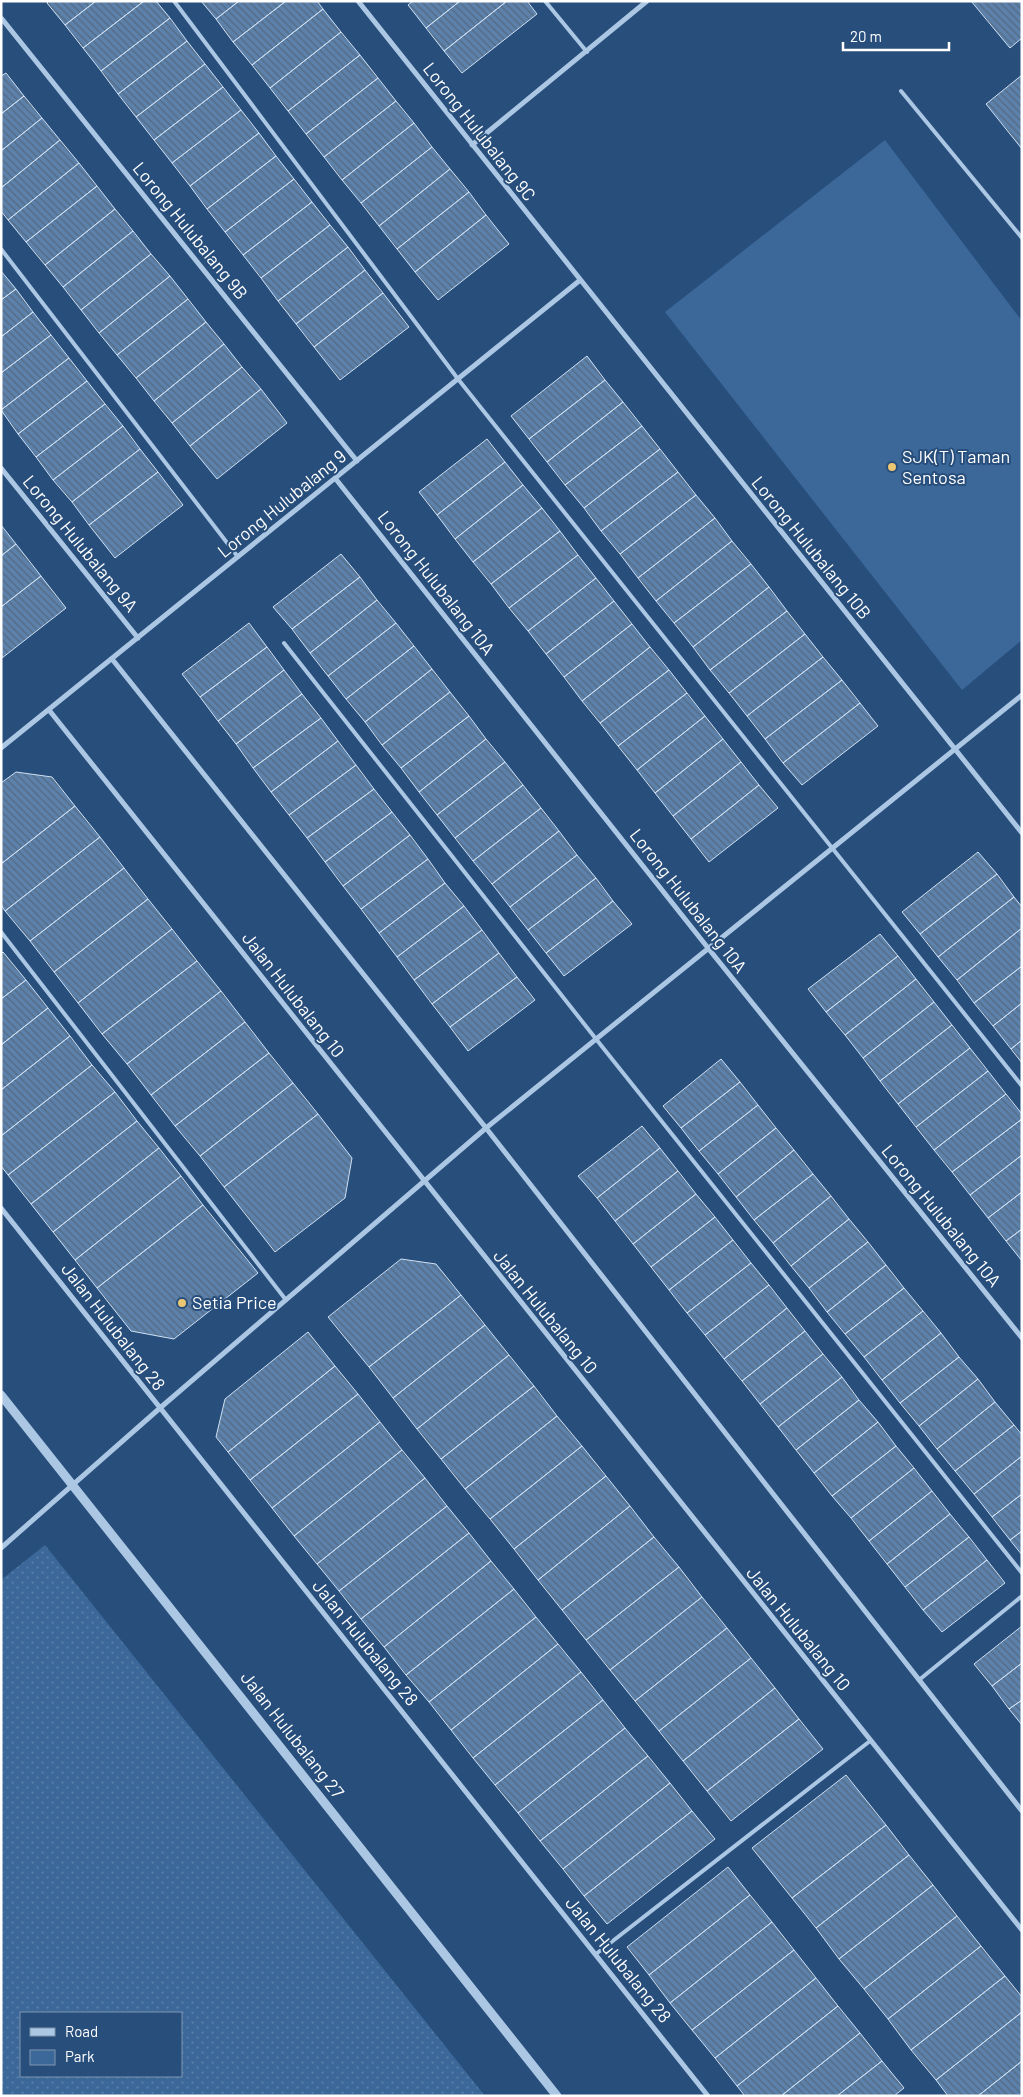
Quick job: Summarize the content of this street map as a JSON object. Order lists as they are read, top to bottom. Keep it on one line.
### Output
{"streets":{"street":["Lorong Hulubalang 9C","Lorong Hulubalang 9B","Lorong Hulubalang 9","Lorong Hulubalang 9A","Lorong Hulubalang 10B","Lorong Hulubalang 10A","Jalan Hulubalang 10","Jalan Hulubalang 28","Jalan Hulubalang 27"]},"crossings":[["Lorong Hulubalang 9C","Lorong Hulubalang 9"],["Lorong Hulubalang 9C","Lorong Hulubalang 10B"],["Lorong Hulubalang 9B","Lorong Hulubalang 9"],["Lorong Hulubalang 9","Lorong Hulubalang 9A"],["Lorong Hulubalang 9","Lorong Hulubalang 10B"],["Lorong Hulubalang 9","Lorong Hulubalang 10A"],["Lorong Hulubalang 9","Jalan Hulubalang 10"]],"places":["SJK(T) Taman Sentosa","Setia Price"],"legend":["Road","Park"],"scale_bar":"20 m"}
